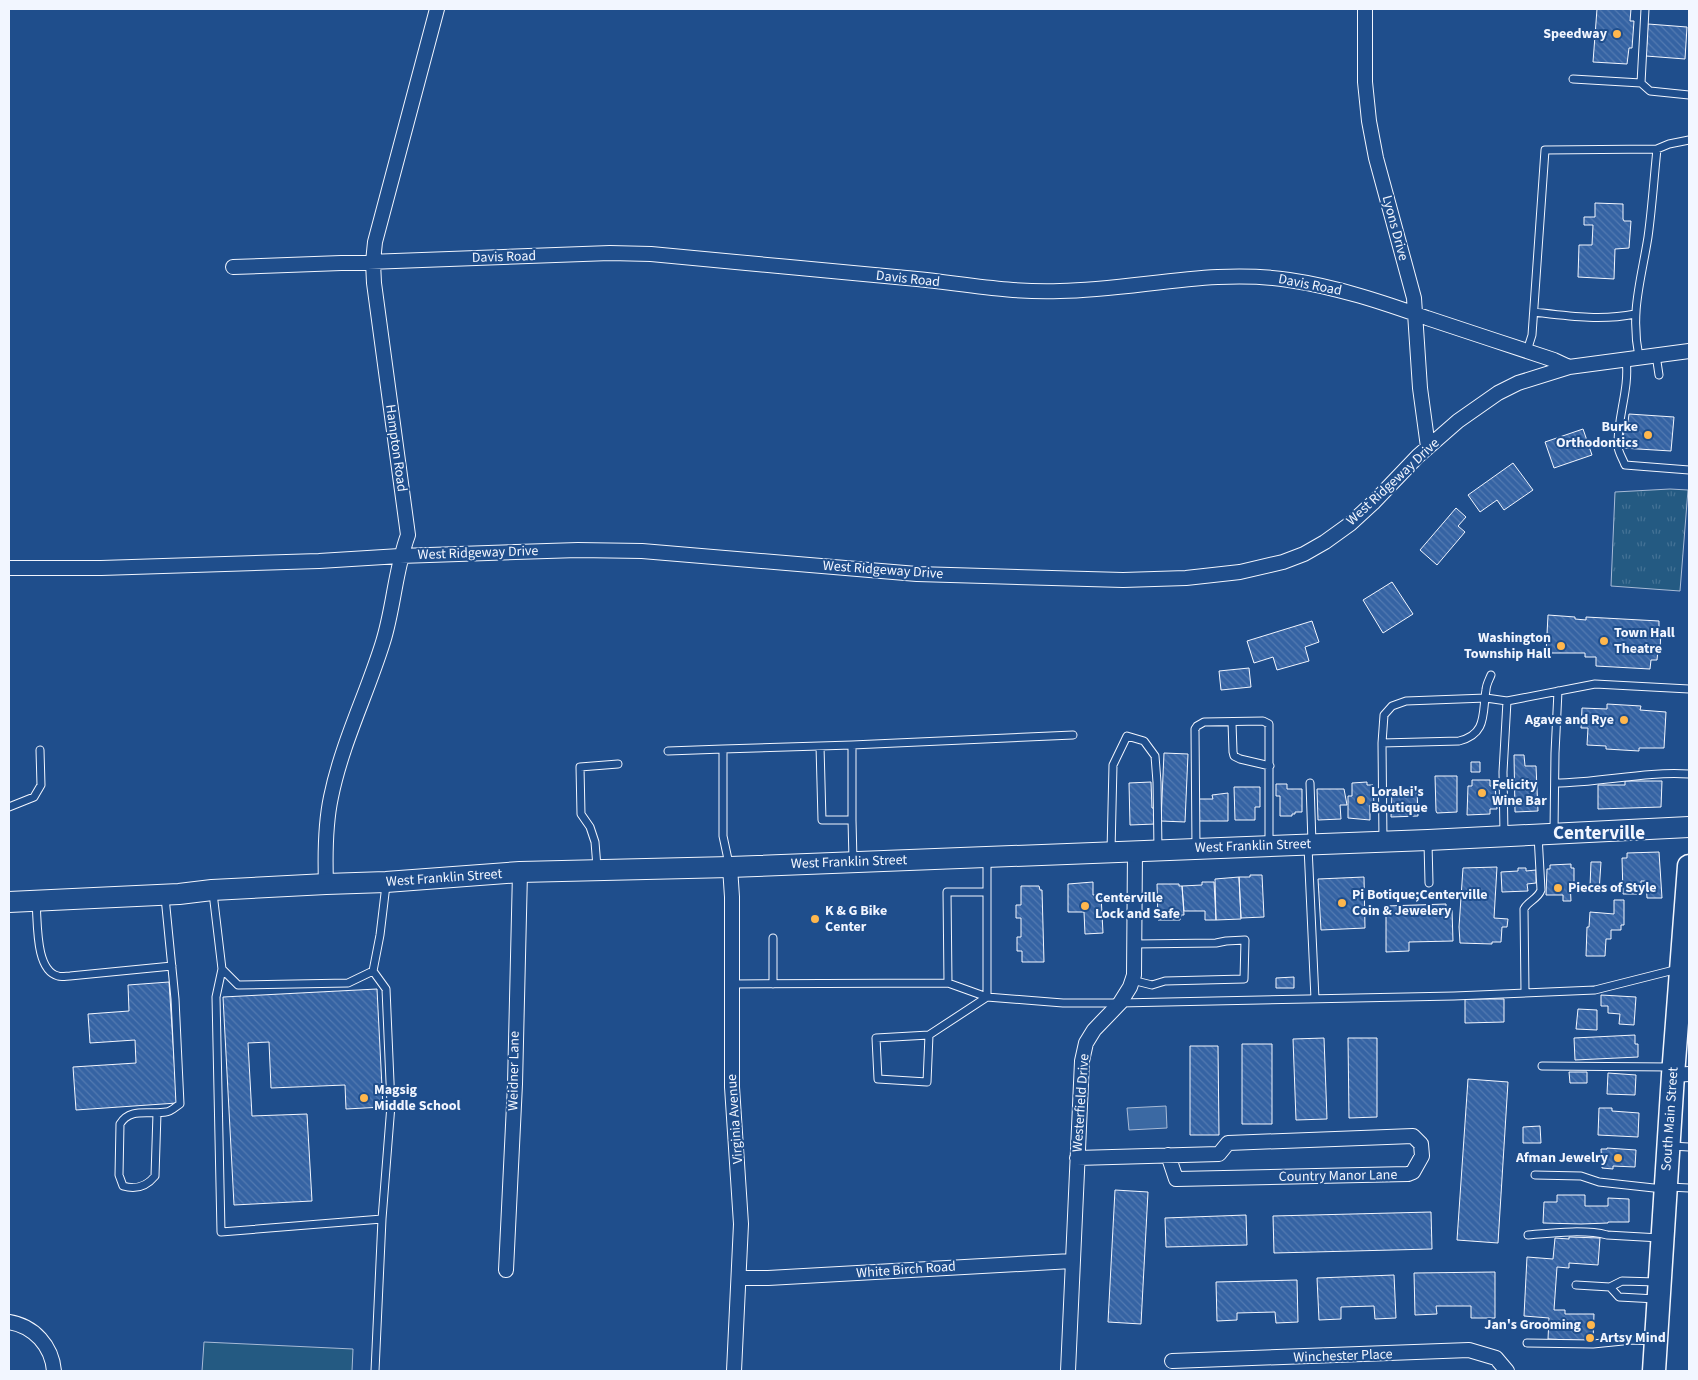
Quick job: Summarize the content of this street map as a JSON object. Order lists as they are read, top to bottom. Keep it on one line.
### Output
{"streets":{"main road":["West Franklin Street","South Main Street"],"street":["Lyons Drive","Davis Road","Hampton Road","West Ridgeway Drive","Weidner Lane","Westerfield Drive","Virginia Avenue","Country Manor Lane","White Birch Road","Winchester Place"]},"crossings":[["Lyons Drive","Davis Road"],["Lyons Drive","West Ridgeway Drive"],["Davis Road","Hampton Road"],["Davis Road","West Ridgeway Drive"],["Hampton Road","West Ridgeway Drive"],["Hampton Road","West Franklin Street"],["West Franklin Street","Weidner Lane"],["West Franklin Street","Westerfield Drive"],["West Franklin Street","Virginia Avenue"],["Westerfield Drive","Country Manor Lane"],["Westerfield Drive","White Birch Road"],["Virginia Avenue","White Birch Road"]],"districts":["Centerville"],"places":["Speedway","Burke Orthodontics","Town Hall Theatre","Washington Township Hall","Agave and Rye","Felicity Wine Bar","Loralei's Boutique","Pieces of Style","Pi Botique;Centerville Coin & Jewelery","Centerville Lock and Safe","K & G Bike Center","Magsig Middle School","Afman Jewelry","Jan's Grooming","Artsy Mind"]}
